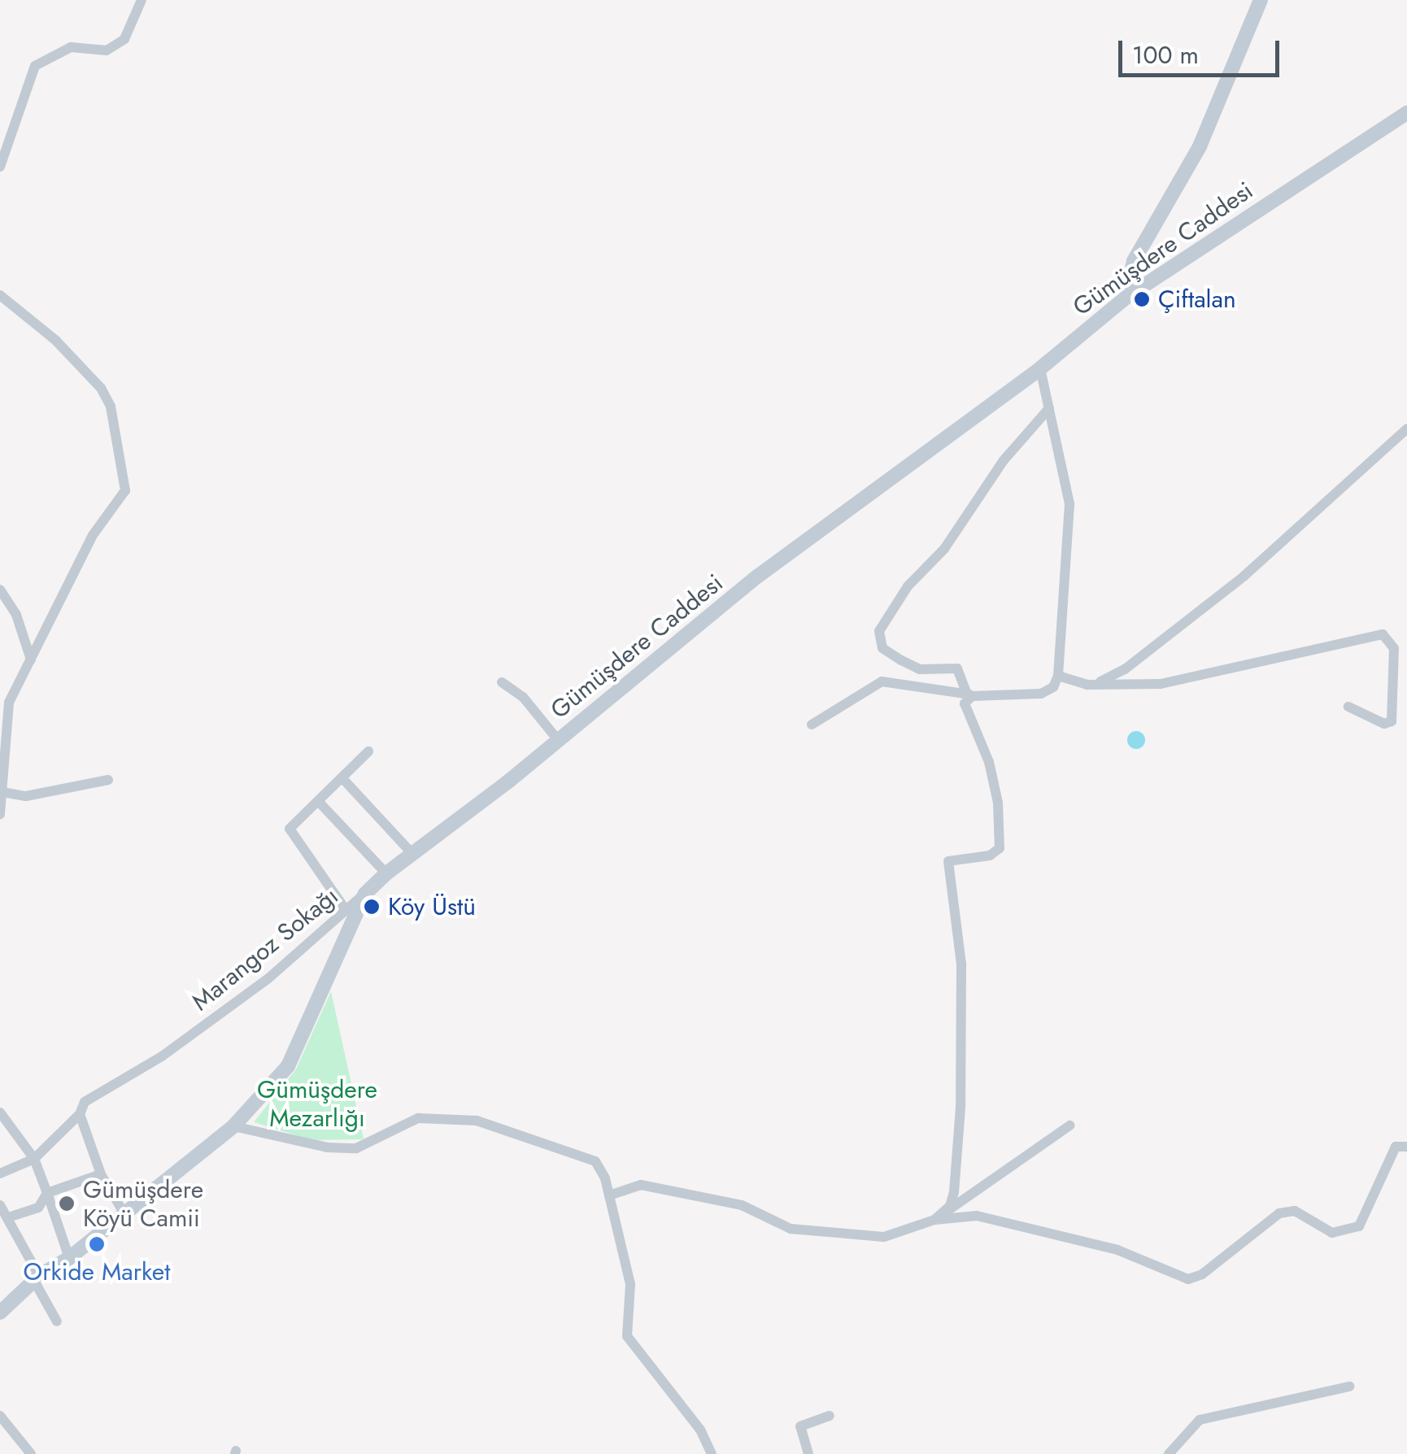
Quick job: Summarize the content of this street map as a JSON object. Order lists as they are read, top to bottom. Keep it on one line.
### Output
{"streets":{"street":["Gümüşdere Caddesi","Marangoz Sokağı"]},"crossings":[["Gümüşdere Caddesi","Marangoz Sokağı"]],"parks":["Gümüşdere Mezarlığı"],"places":["Çiftalan","Köy Üstü","Gümüşdere Köyü Camii","Orkide Market"],"scale_bar":"100 m"}
